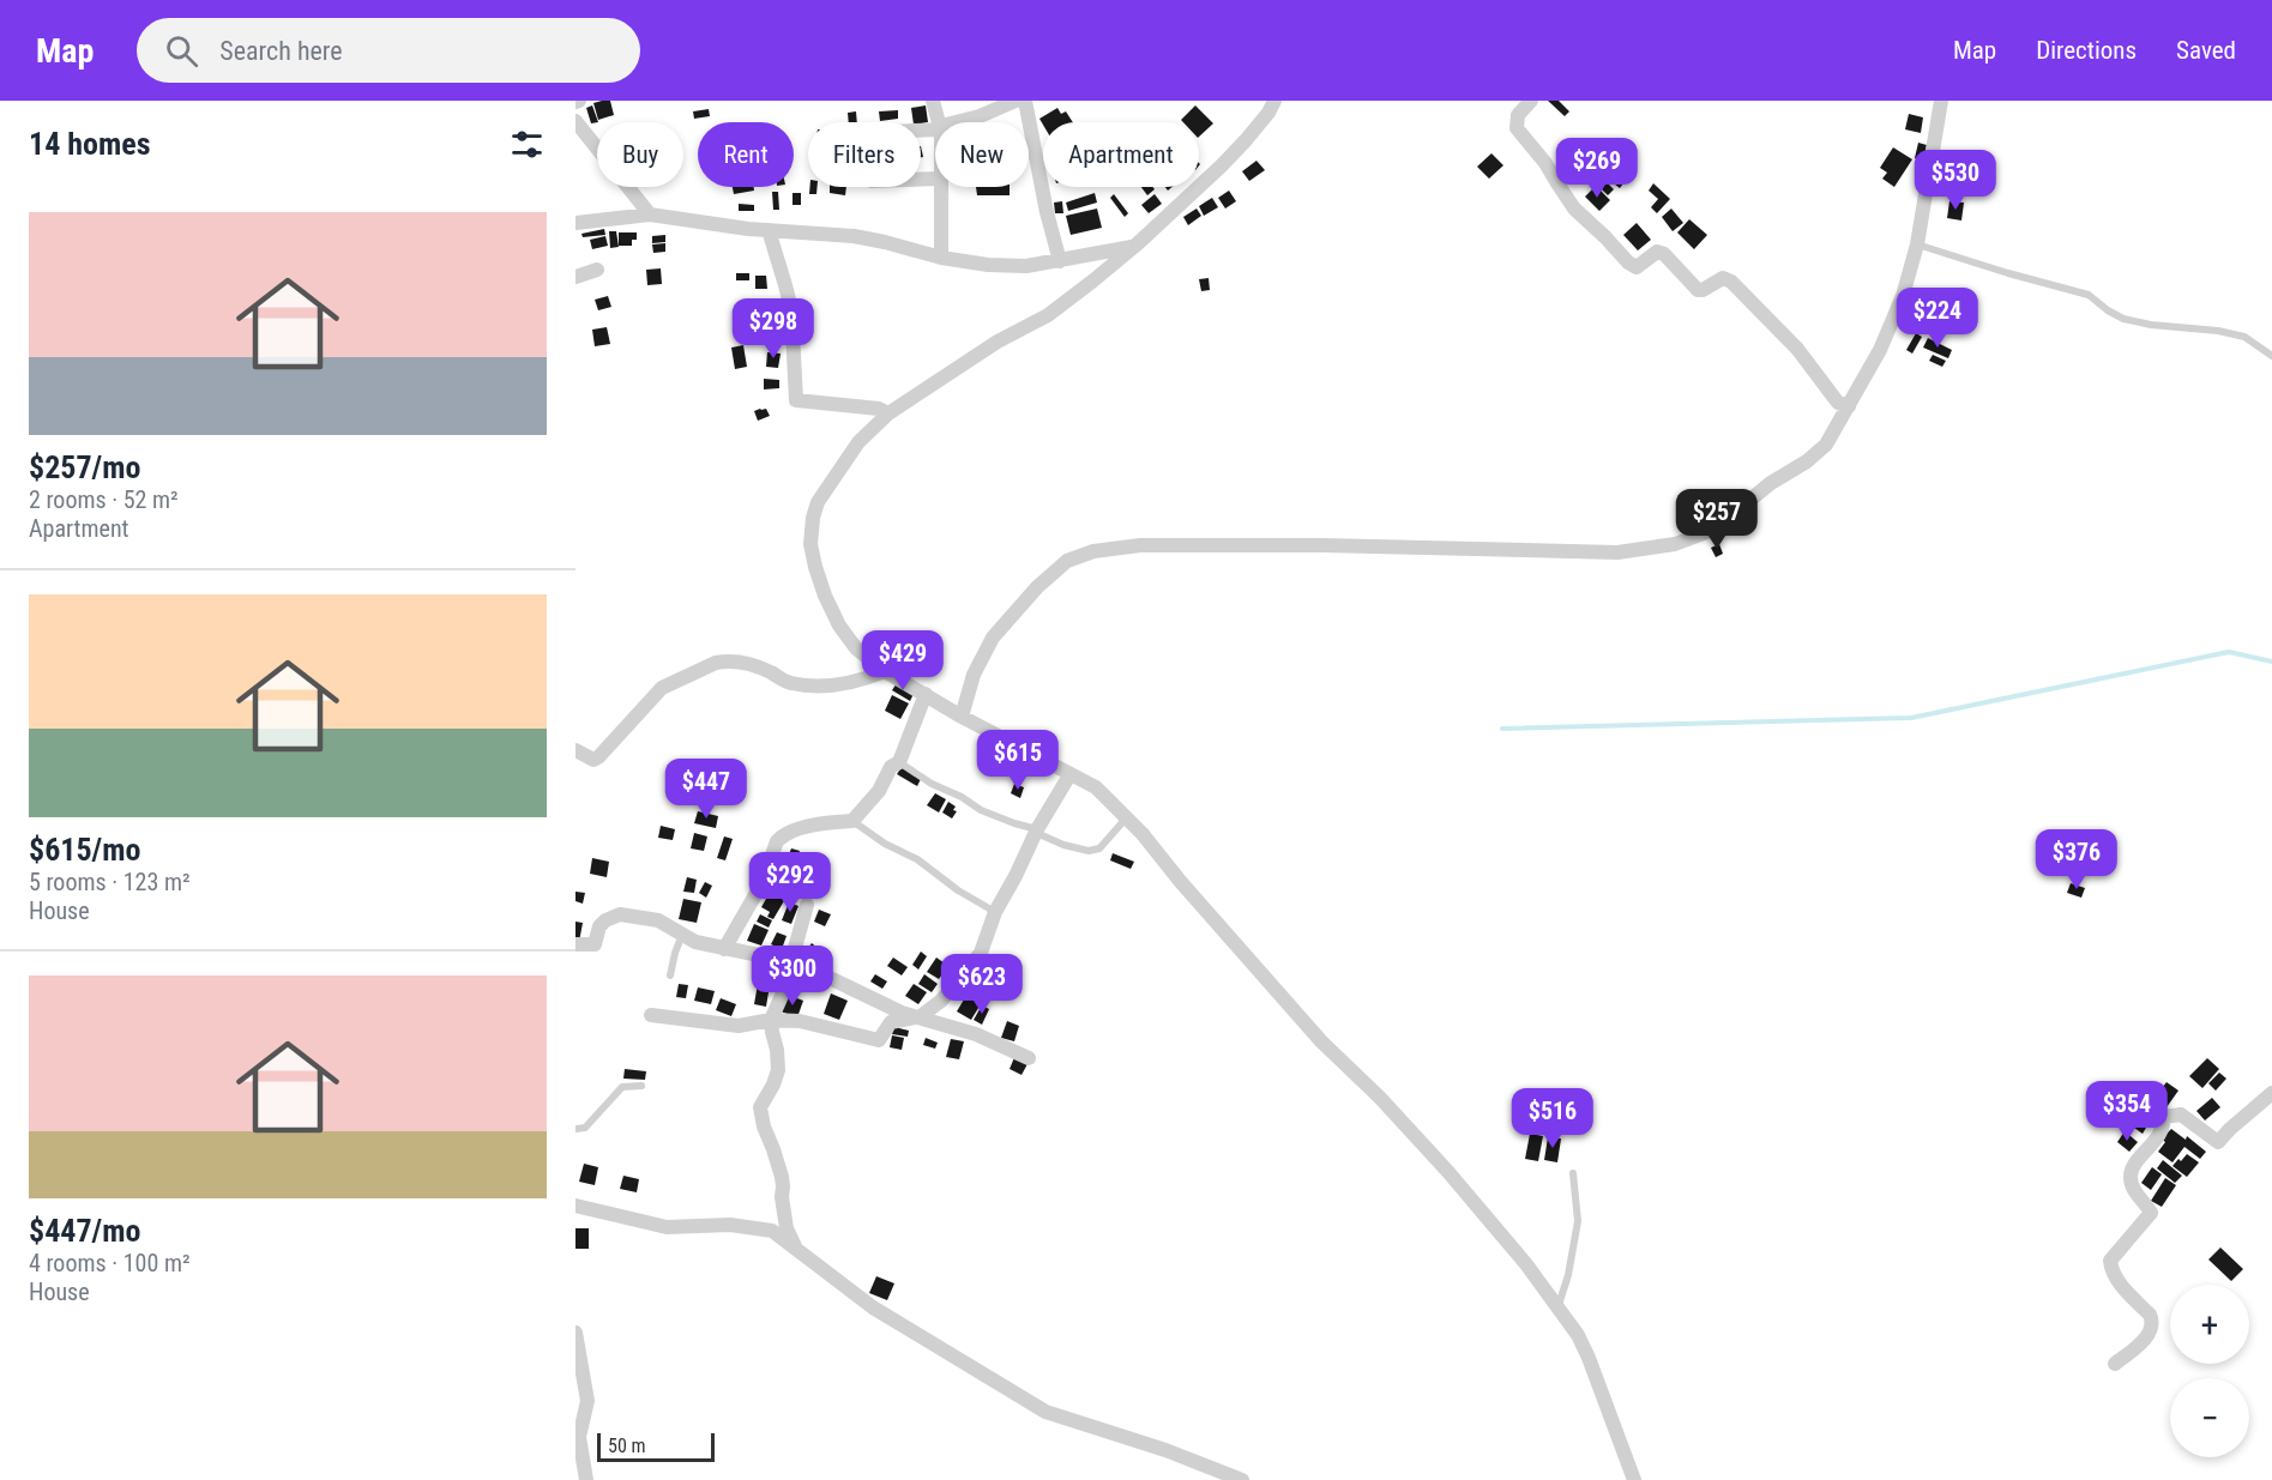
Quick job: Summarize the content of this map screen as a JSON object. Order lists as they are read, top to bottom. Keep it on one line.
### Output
{"scale_bar":"50 m","page":{"header":"Map","search":"Search here","nav":["Map","Directions","Saved"],"heading":"14 homes","chip":["Buy","Rent","Filters","New","Apartment"],"price":["$269","$530","$224","$298","$257","$429","$615","$447","$376","$292","$300","$623","$354","$516"],"list":[{"name":"$257/mo","note":"2 rooms · 52 m² · Apartment"},{"name":"$615/mo","note":"5 rooms · 123 m² · House"},{"name":"$447/mo","note":"4 rooms · 100 m² · House"}],"map_buttons":["+","−"],"scale":"50 m"}}
